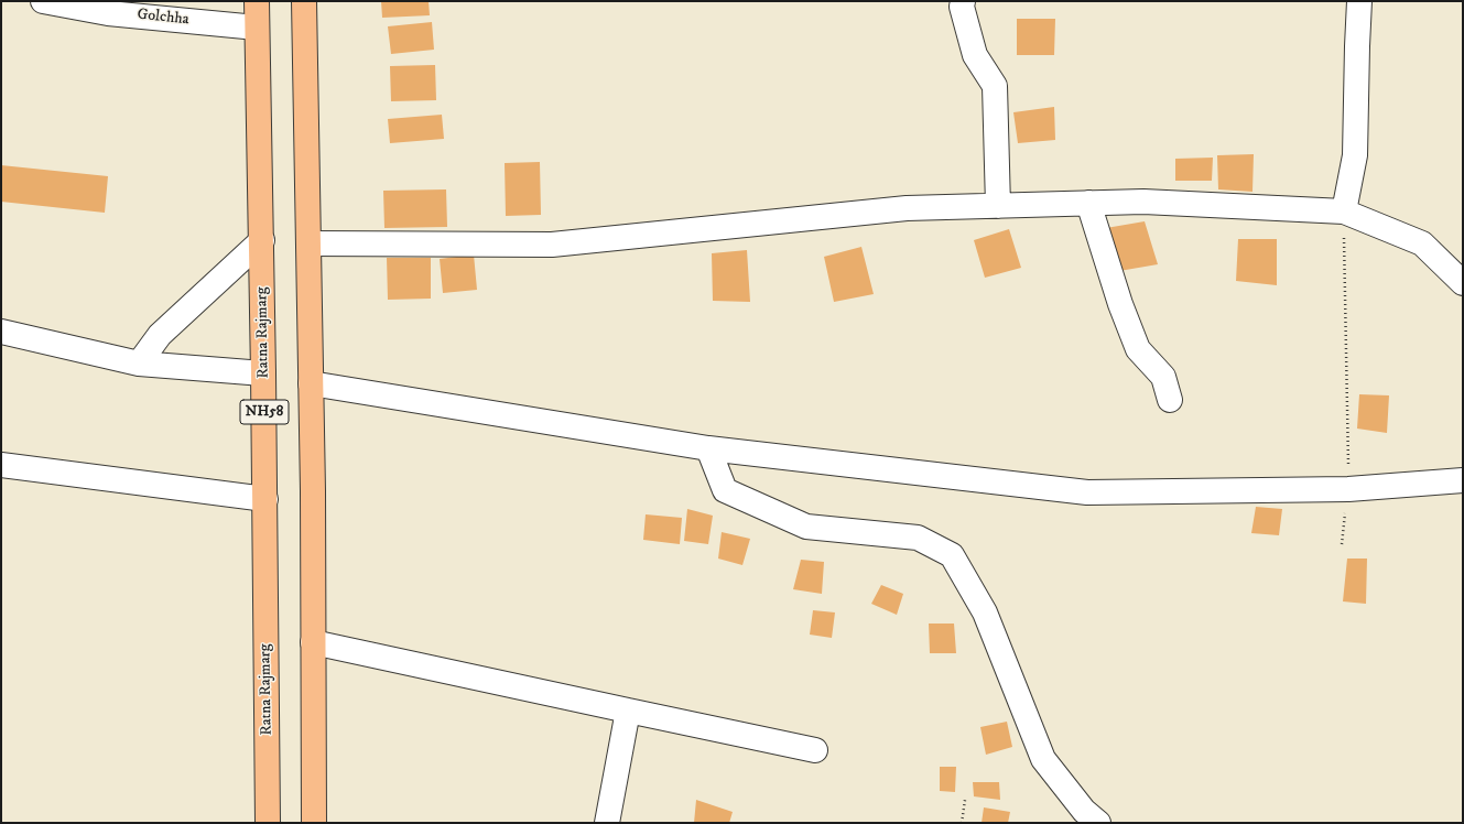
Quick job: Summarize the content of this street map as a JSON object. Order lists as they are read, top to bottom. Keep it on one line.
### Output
{"streets":{"highway":["Ratna Rajmarg","NH58"],"street":["Golchha"]},"crossings":[["Golchha","Ratna Rajmarg"]]}
